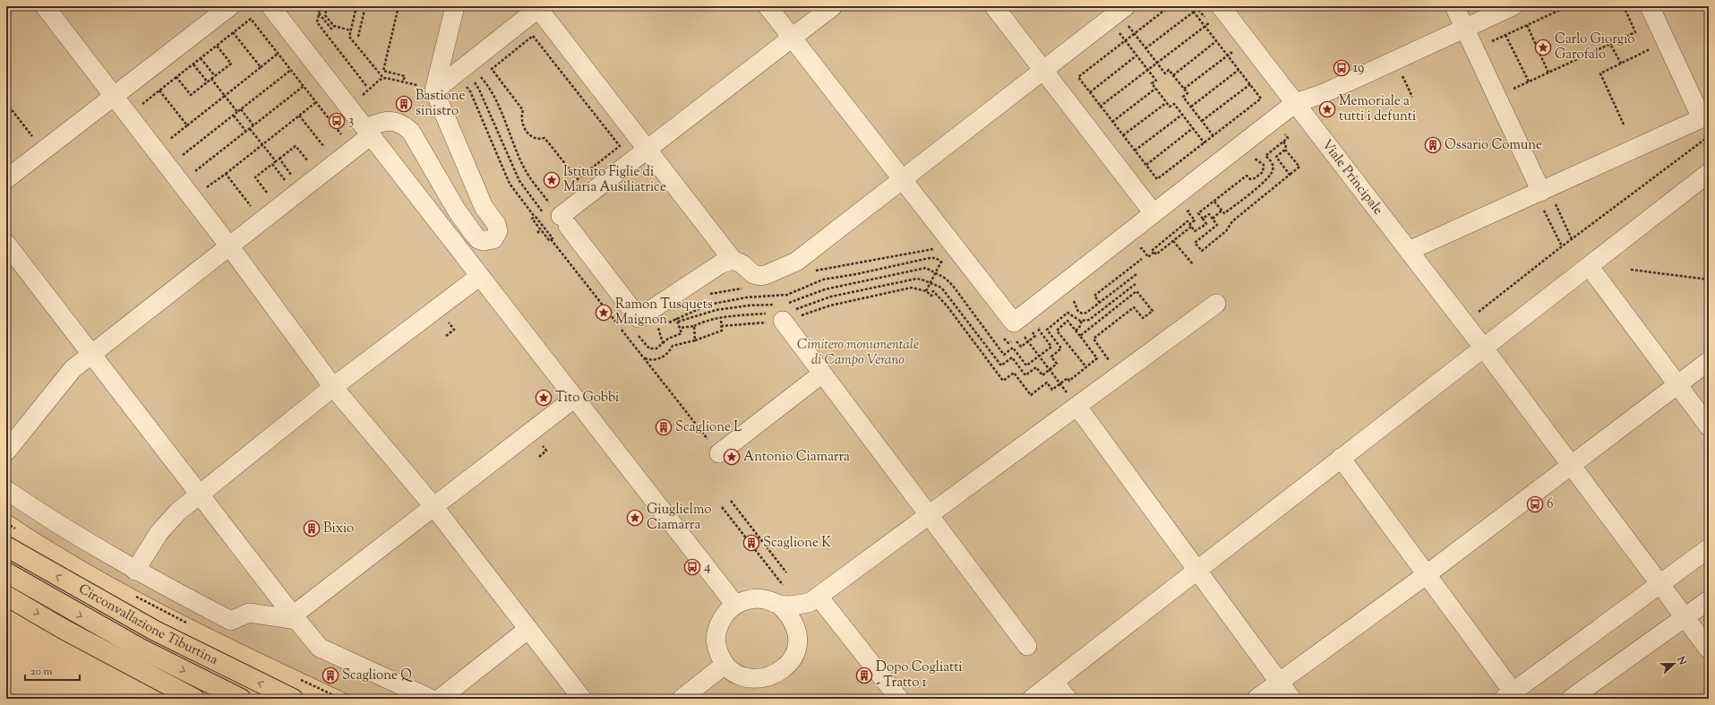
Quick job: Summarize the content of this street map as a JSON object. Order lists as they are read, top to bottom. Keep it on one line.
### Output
{"streets":{"highway":["Circonvallazione Tiburtina"],"lane":["Viale Principale"]},"parks":["Cimitero monumentale di Campo Verano"],"places":{"place":["Carlo Giorgio Garofalo","Memoriale a tutti i defunti","Istituto Figlie di Maria Ausiliatrice","Ramon Tusquets Maignon","Tito Gobbi","Antonio Ciamarra","Giuglielmo Ciamarra"],"bus stop":["19","3","6","4"],"building":["Bastione sinistro","Ossario Comune","Scaglione L","Bixio","Scaglione K","Scaglione Q","Dopo Cogliatti - Tratto 1"]},"scale_bar":"20 m","north":"right"}
